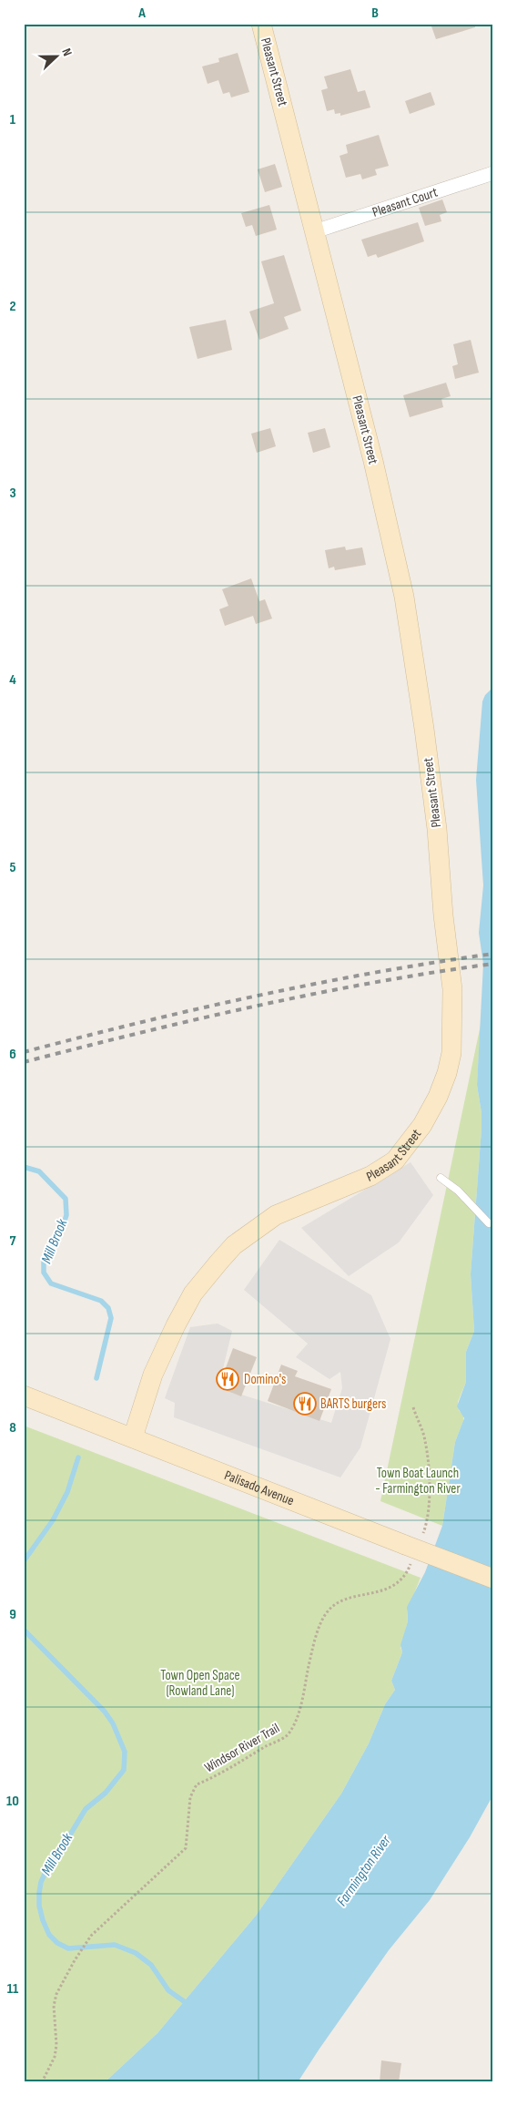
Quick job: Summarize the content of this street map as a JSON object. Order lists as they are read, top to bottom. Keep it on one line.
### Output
{"streets":{"street":["Pleasant Street","Pleasant Court","Palisado Avenue"],"path":["Windsor River Trail"]},"crossings":[["Pleasant Street","Pleasant Court"],["Pleasant Street","Palisado Avenue"],["Palisado Avenue","Windsor River Trail"]],"water":["Mill Brook","Farmington River"],"parks":["Town Boat Launch - Farmington River","Town Open Space (Rowland Lane)"],"places":{"restaurant":["Domino's","BARTS burgers"]},"north":"right","grid":{"columns":["A","B"],"rows":["1","2","3","4","5","6","7","8","9","10","11"]}}
